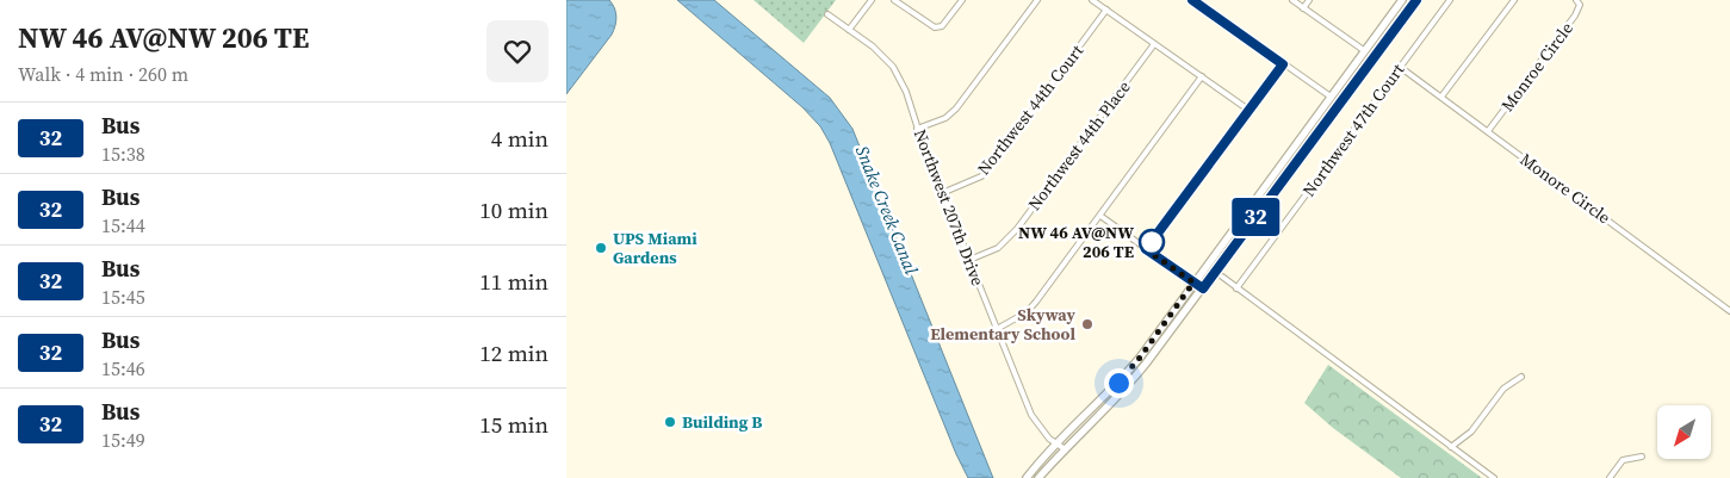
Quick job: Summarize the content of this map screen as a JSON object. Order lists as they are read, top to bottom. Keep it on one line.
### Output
{"streets":{"street":["Monroe Circle","Northwest 44th Court","Northwest 47th Court","Northwest 44th Place","Monore Circle","Northwest 207th Drive"]},"crossings":[["Monroe Circle","Monore Circle"],["Northwest 44th Court","Northwest 207th Drive"],["Northwest 47th Court","Monore Circle"],["Northwest 44th Place","Northwest 207th Drive"]],"water":["Snake Creek Canal"],"places":["NW 46 AV@NW 206 TE","UPS Miami Gardens","Skyway Elementary School","Building B"],"lines":["bus line 32"],"north":"bottom left","page":{"heading":["NW 46 AV@NW 206 TE","Walk · 4 min · 260 m"],"on_map":"32","list":[{"mark":"32","name":"Bus","note":"15:38","value":"4 min"},{"mark":"32","name":"Bus","note":"15:44","value":"10 min"},{"mark":"32","name":"Bus","note":"15:45","value":"11 min"},{"mark":"32","name":"Bus","note":"15:46","value":"12 min"},{"mark":"32","name":"Bus","note":"15:49","value":"15 min"}]}}
